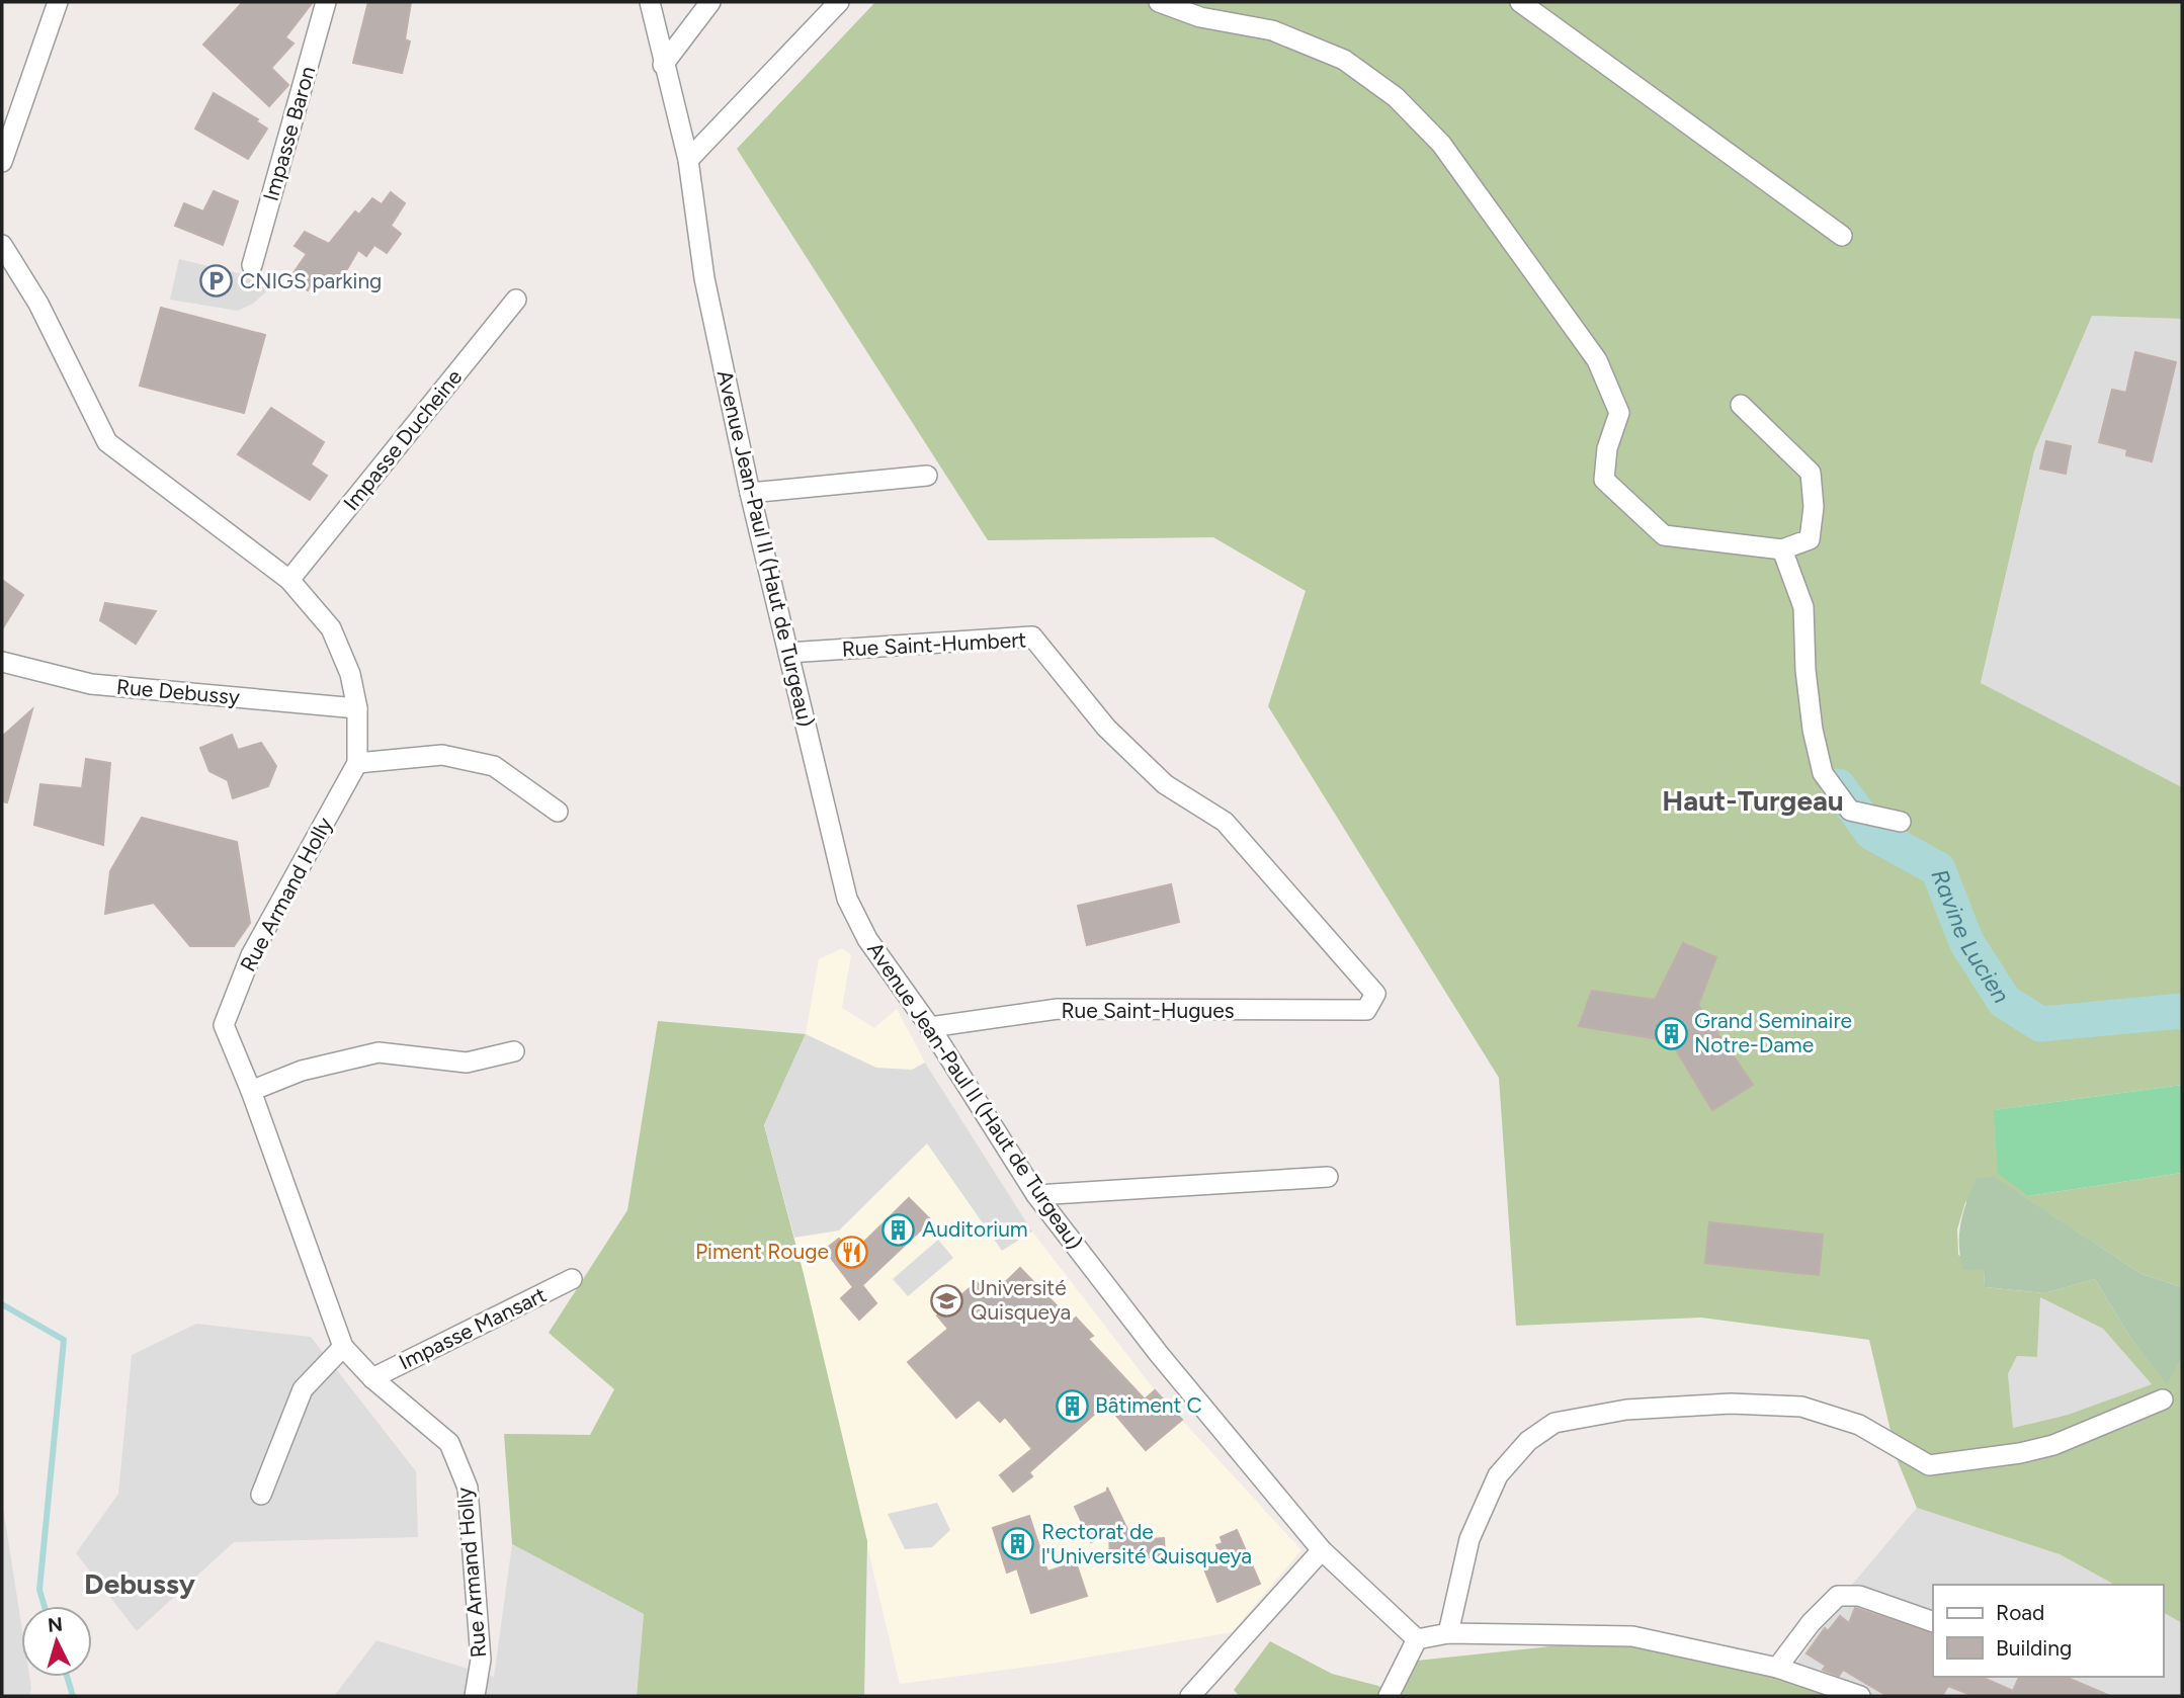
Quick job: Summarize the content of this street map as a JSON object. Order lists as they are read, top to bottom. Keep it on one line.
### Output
{"streets":{"street":["Impasse Baron","Impasse Ducheine","Avenue Jean-Paul II (Haut de Turgeau)","Rue Saint-Humbert","Rue Debussy","Rue Armand Holly","Rue Saint-Hugues","Impasse Mansart"]},"crossings":[["Impasse Ducheine","Rue Armand Holly"],["Avenue Jean-Paul II (Haut de Turgeau)","Rue Saint-Humbert"],["Avenue Jean-Paul II (Haut de Turgeau)","Rue Saint-Hugues"],["Rue Saint-Humbert","Rue Saint-Hugues"],["Rue Debussy","Rue Armand Holly"],["Rue Armand Holly","Impasse Mansart"]],"districts":["Haut-Turgeau","Debussy"],"water":["Ravine Lucien"],"places":{"parking":["CNIGS parking"],"building":["Grand Seminaire Notre-Dame","Auditorium","Bâtiment C","Rectorat de l'Université Quisqueya"],"restaurant":["Piment Rouge"],"school or university":["Université Quisqueya"]},"legend":["Road","Building"],"north":"top"}
